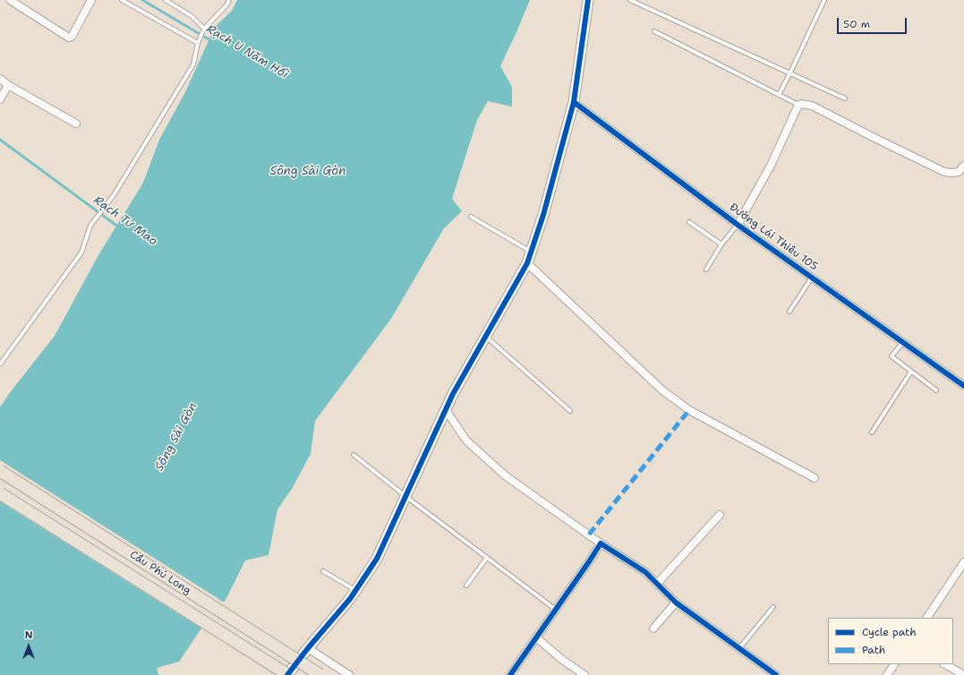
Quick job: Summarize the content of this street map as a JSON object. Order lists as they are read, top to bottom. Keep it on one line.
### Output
{"streets":{"main road":["Cầu Phú Long"],"street":["Đường Lái Thiêu 105"]},"water":["Rạch U Năm Hối","Sông Sài Gòn","Rạch Tư Mao"],"legend":["Cycle path","Path"],"scale_bar":"50 m","north":"top"}
